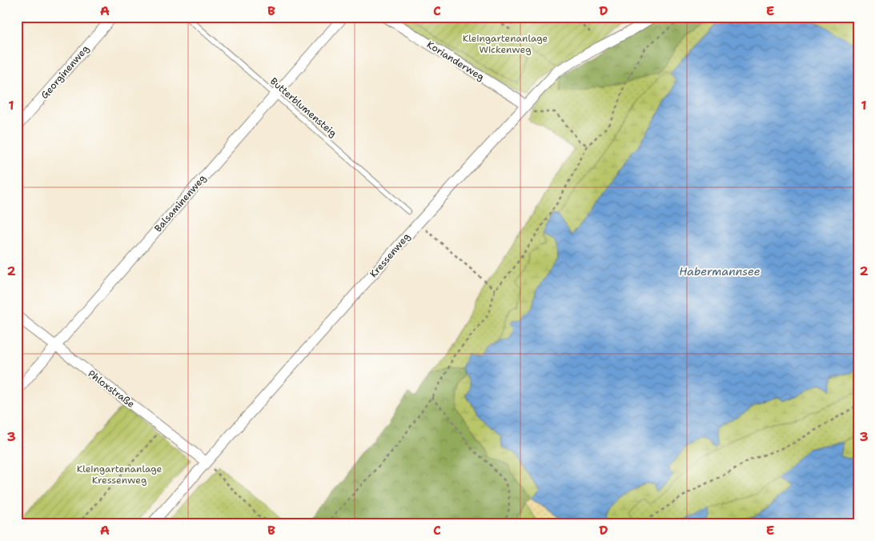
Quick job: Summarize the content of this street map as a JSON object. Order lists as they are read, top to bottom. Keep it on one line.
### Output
{"streets":{"street":["Korianderweg","Georginenweg","Balsaminenweg","Kressenweg","Phloxstraße"],"lane":["Butterblumensteig"]},"crossings":[["Korianderweg","Kressenweg"],["Butterblumensteig","Balsaminenweg"],["Balsaminenweg","Phloxstraße"],["Kressenweg","Phloxstraße"]],"water":["Habermannsee"],"parks":["Kleingartenanlage Wickenweg","Kleingartenanlage Kressenweg"],"grid":{"columns":["A","B","C","D","E"],"rows":["1","2","3"]}}
